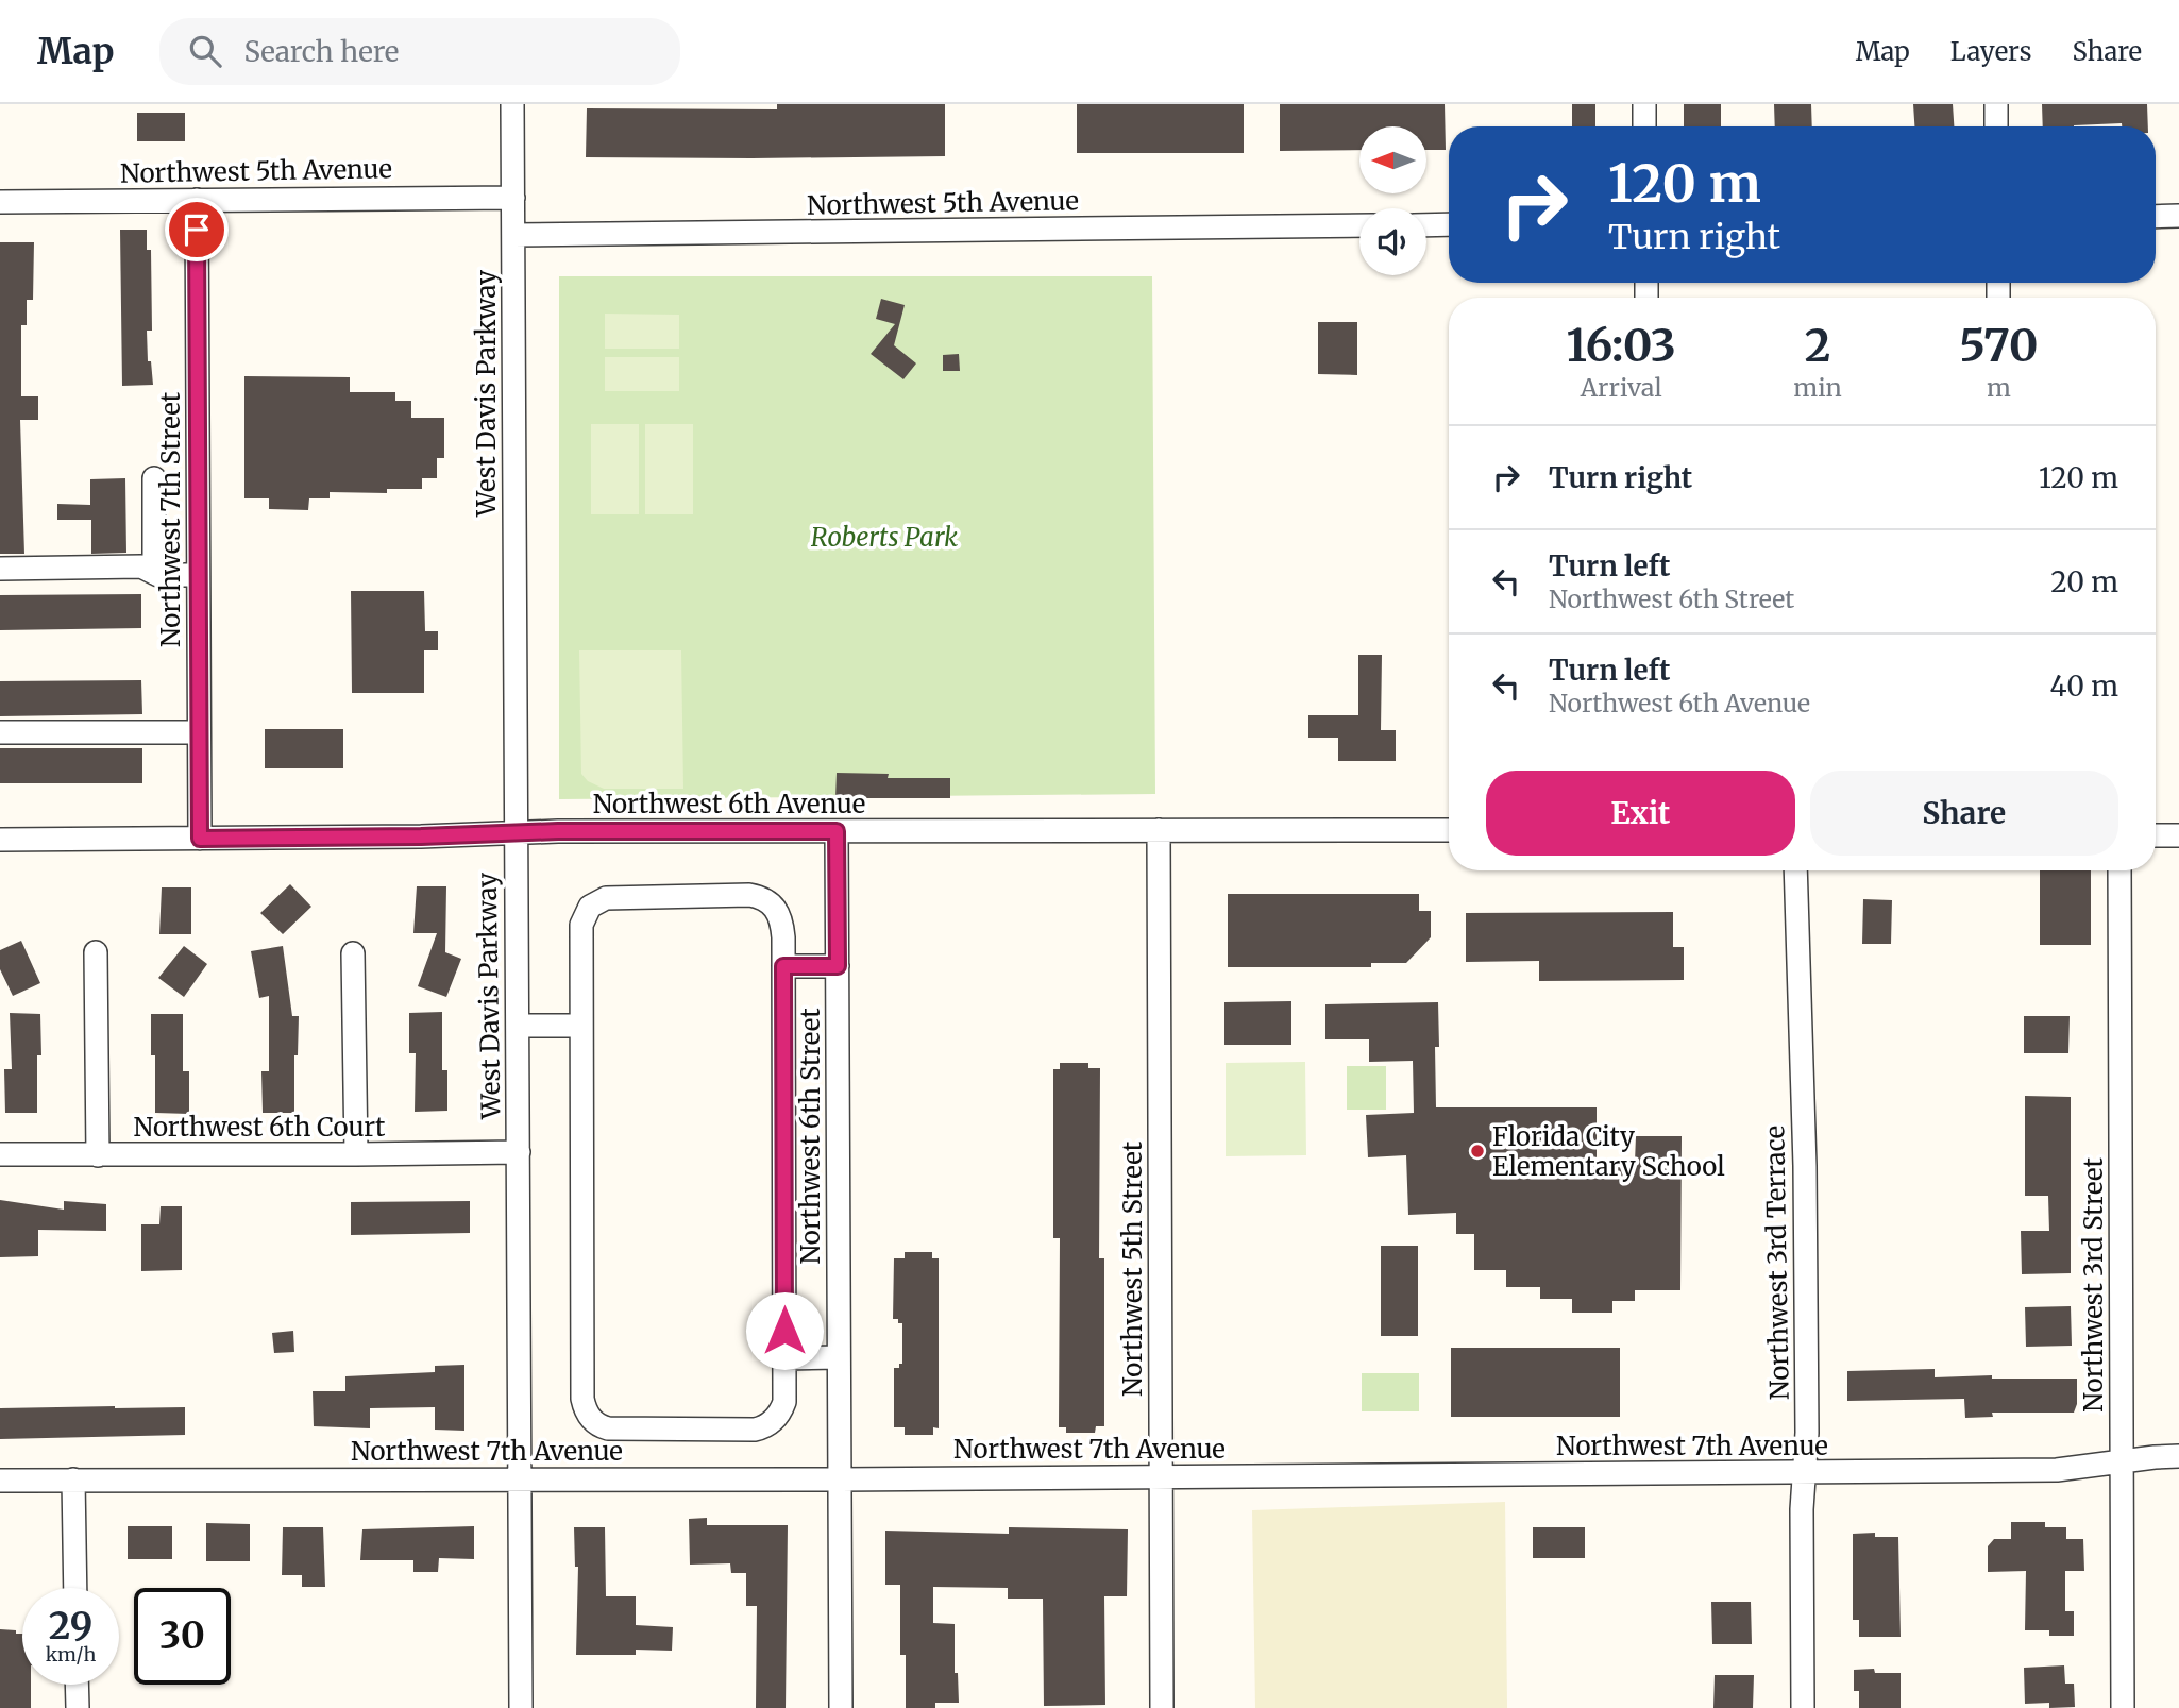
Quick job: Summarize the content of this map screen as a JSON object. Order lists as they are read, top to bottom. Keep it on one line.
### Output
{"streets":{"street":["Northwest 5th Avenue","West Davis Parkway","Northwest 7th Street","Northwest 6th Avenue","Northwest 6th Court","Northwest 6th Street","Northwest 3rd Terrace","Northwest 5th Street","Northwest 3rd Street","Northwest 7th Avenue"]},"crossings":[["Northwest 5th Avenue","West Davis Parkway"],["Northwest 5th Avenue","Northwest 7th Street"],["West Davis Parkway","Northwest 6th Avenue"],["West Davis Parkway","Northwest 6th Court"],["West Davis Parkway","Northwest 7th Avenue"],["Northwest 7th Street","Northwest 6th Avenue"],["Northwest 6th Avenue","Northwest 6th Street"],["Northwest 6th Avenue","Northwest 5th Street"],["Northwest 6th Street","Northwest 7th Avenue"],["Northwest 3rd Terrace","Northwest 7th Avenue"],["Northwest 5th Street","Northwest 7th Avenue"],["Northwest 3rd Street","Northwest 7th Avenue"]],"parks":["Roberts Park"],"places":["Florida City Elementary School"],"north":"left","page":{"header":"Map","search":"Search here","nav":["Map","Layers","Share"],"turn":["120 m","Turn right"],"eta":["16:03","Arrival","2","min","570","m"],"list":[{"name":"Turn right","value":"120 m"},{"name":"Turn left","note":"Northwest 6th Street","value":"20 m"},{"name":"Turn left","note":"Northwest 6th Avenue","value":"40 m"}],"buttons":["Exit","Share"],"speed":"29 km/h","limit":"30"}}
